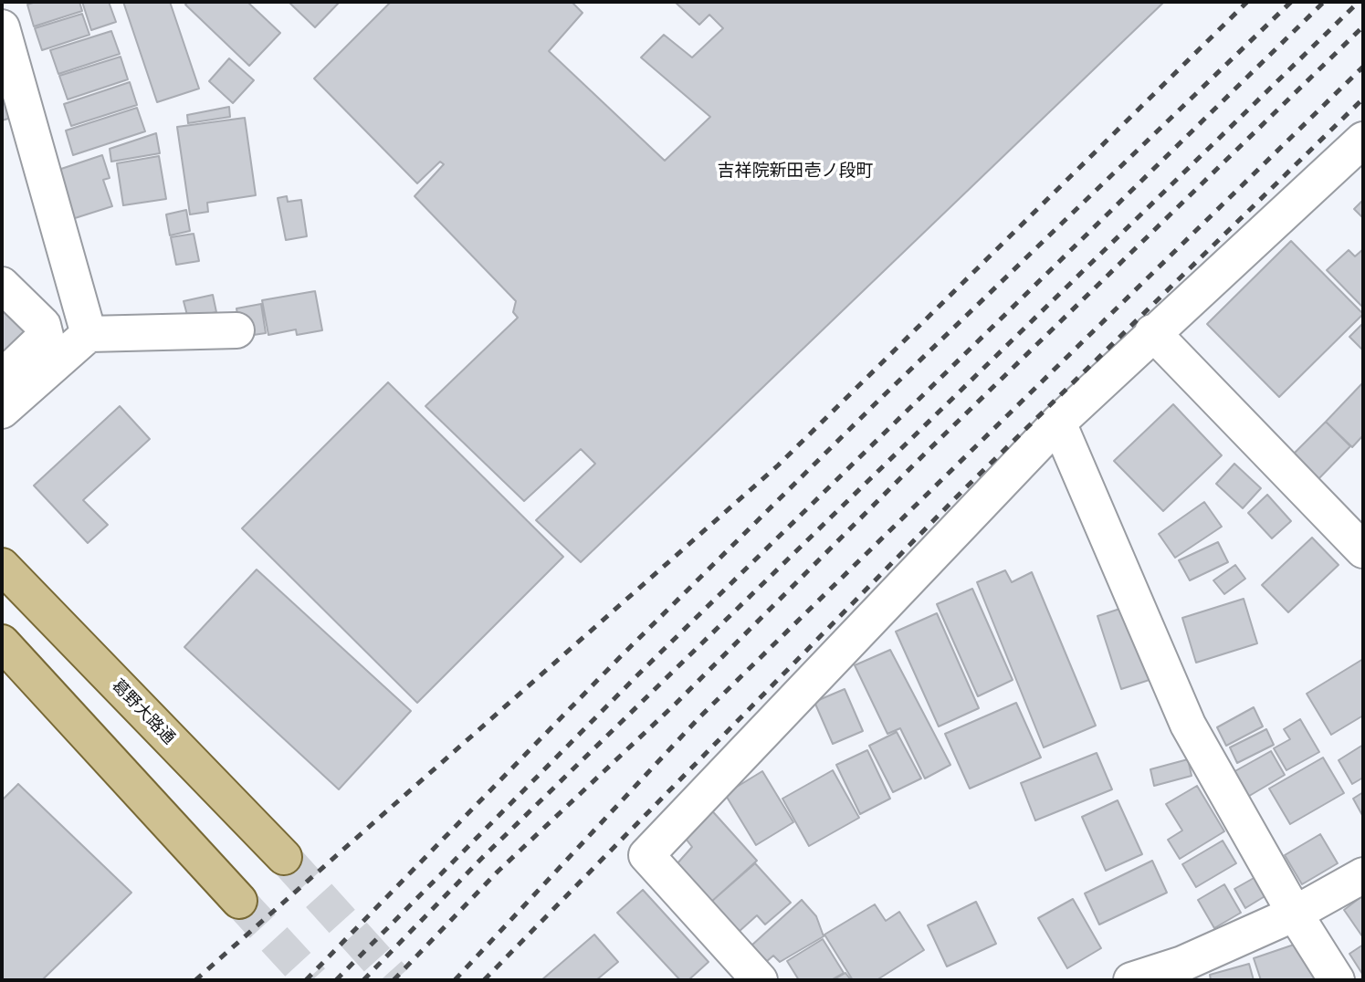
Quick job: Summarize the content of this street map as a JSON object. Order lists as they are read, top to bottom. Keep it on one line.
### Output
{"streets":{"main road":["葛野大路通"]},"districts":["吉祥院新田壱ノ段町"]}
